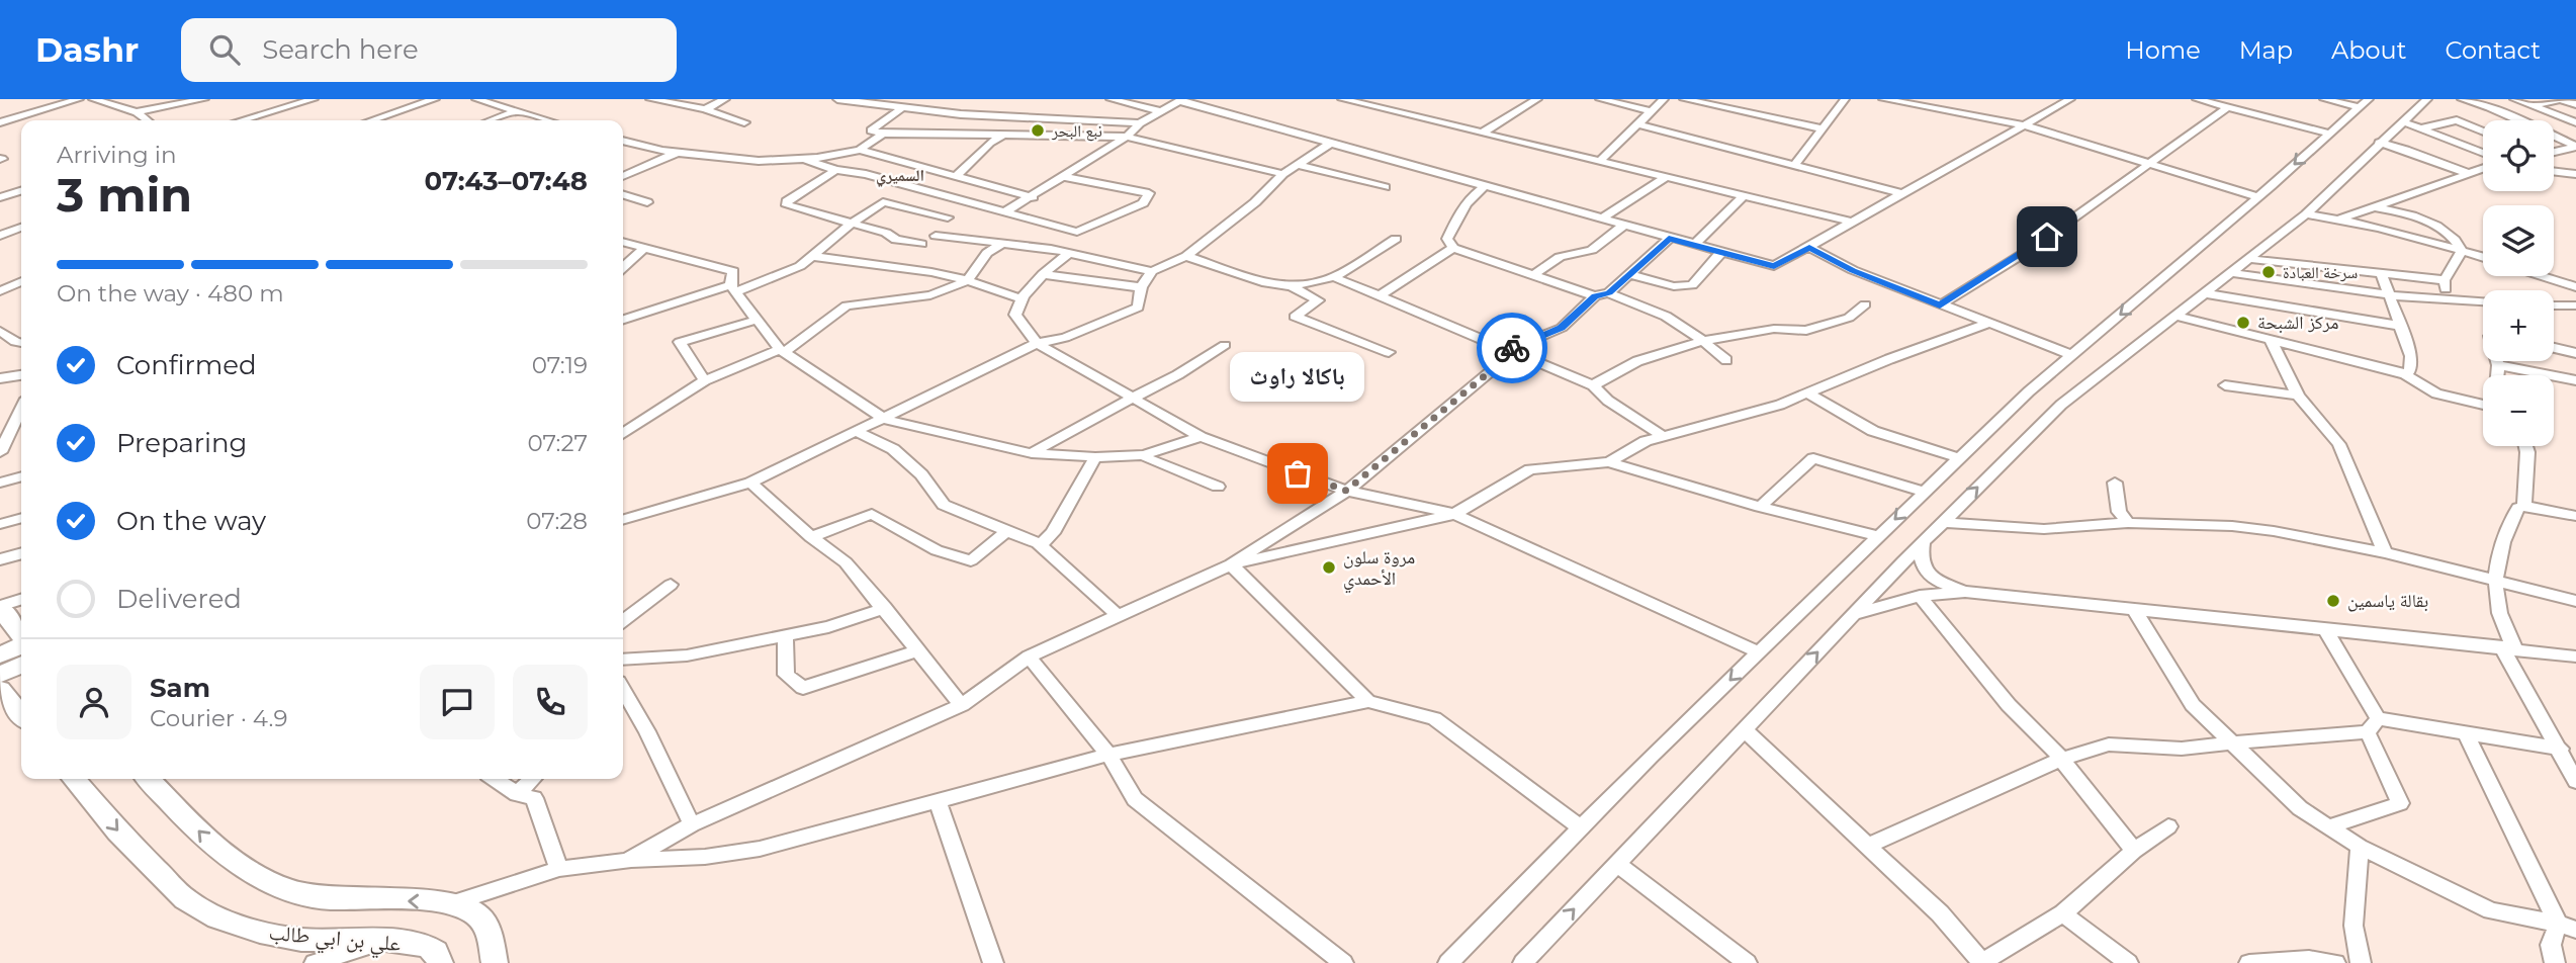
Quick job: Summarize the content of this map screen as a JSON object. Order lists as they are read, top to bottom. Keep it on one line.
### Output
{"streets":{"main road":["علي بن ابي طالب"]},"districts":["السميري"],"places":["نبع البحر","سرخة العبادة","مركز الشبحة","باكالا راوث","مروة سلون الأحمدي","بقالة ياسمين"],"page":{"header":"Dashr","search":"Search here","nav":["Home","Map","About","Contact"],"map_buttons":["+","−"],"heading":["3 min","Arriving in","07:43–07:48"],"panel":["Sam","Courier · 4.9"],"bar":"On the way · 480 m","list":[["Confirmed","07:19"],["Preparing","07:27"],["On the way","07:28"],"Delivered"],"bubble":"باكالا راوث"}}
